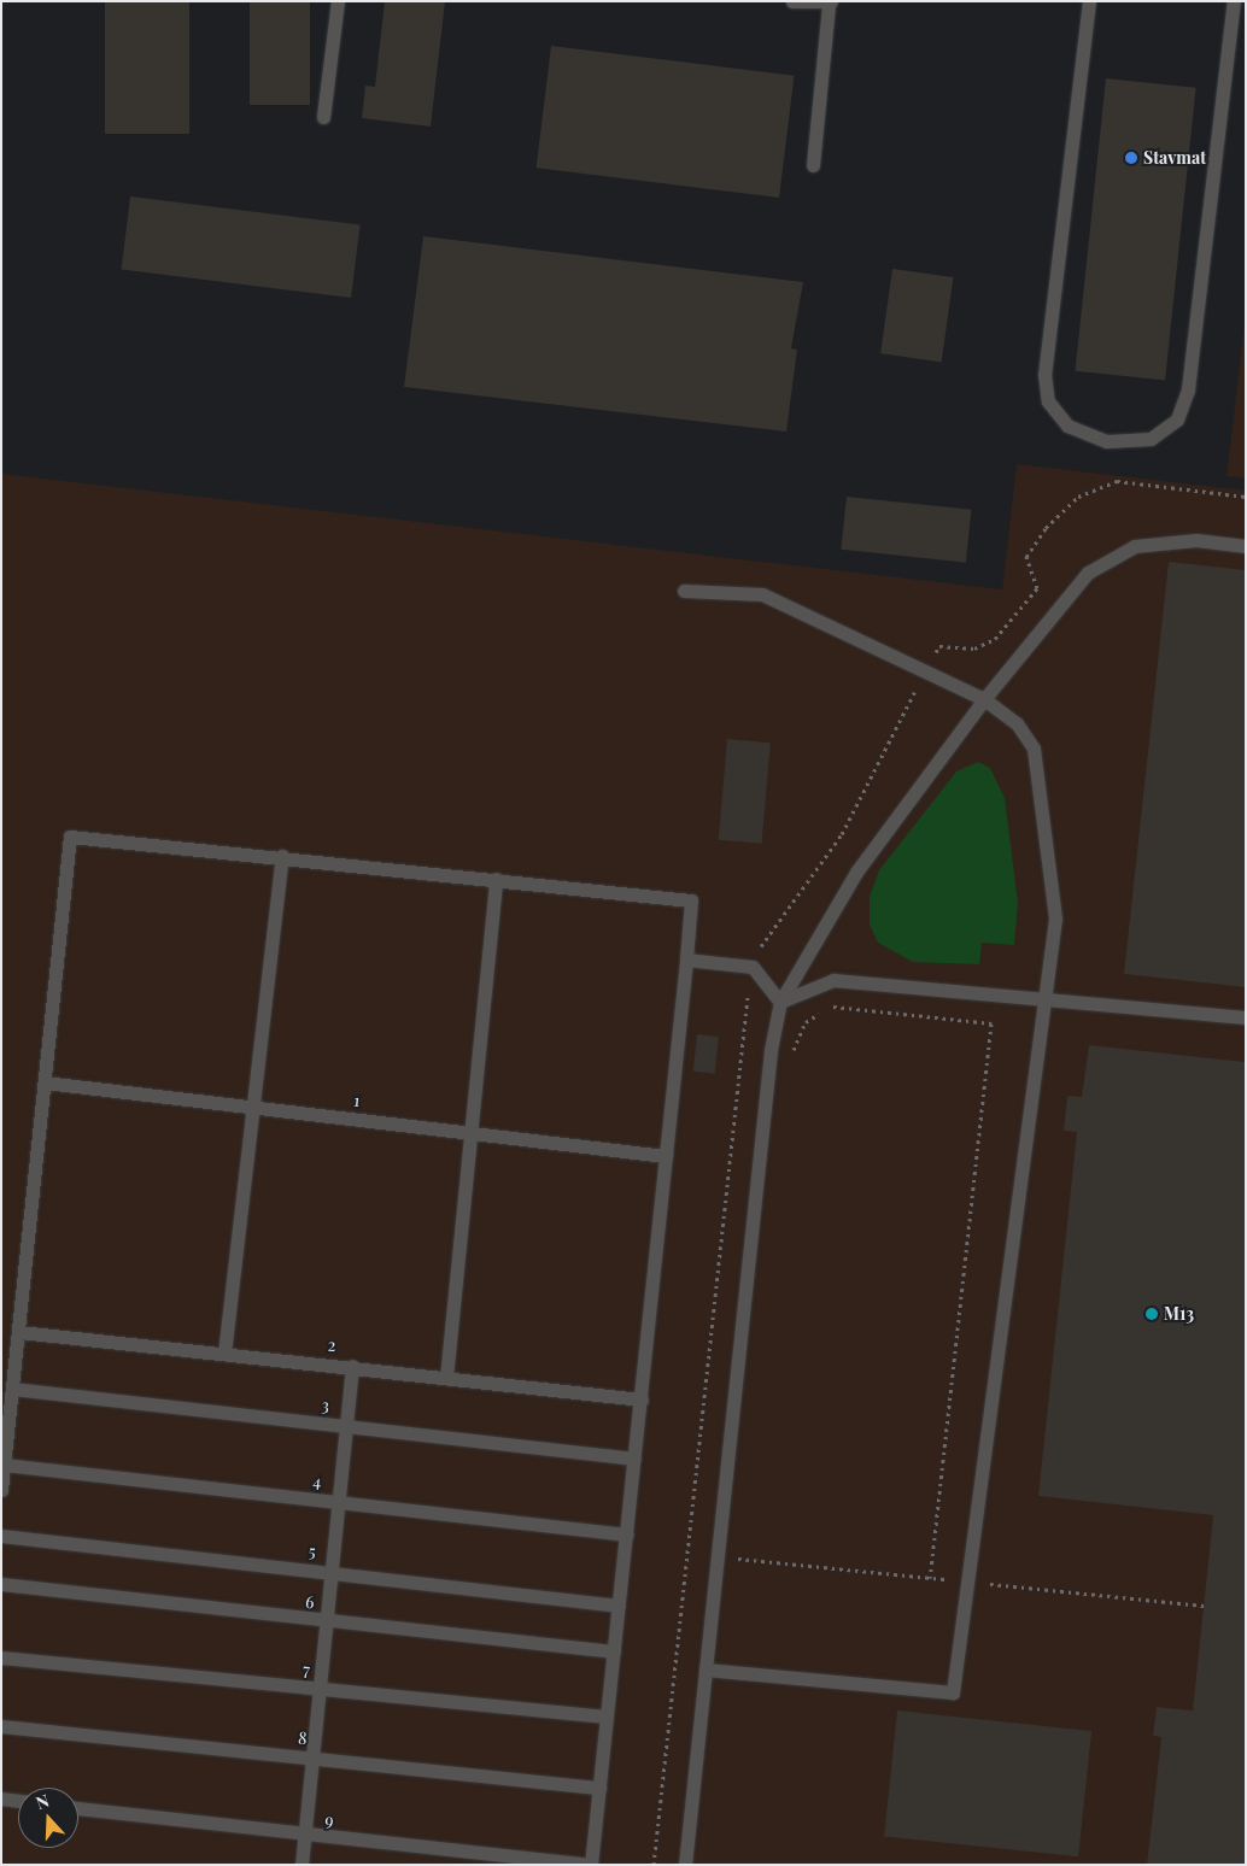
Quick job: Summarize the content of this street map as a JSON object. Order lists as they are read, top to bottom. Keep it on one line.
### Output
{"streets":{"lane":["1","2","3","4","5","6","7","8","9"]},"places":["Stavmat","M13"],"north":"top"}
